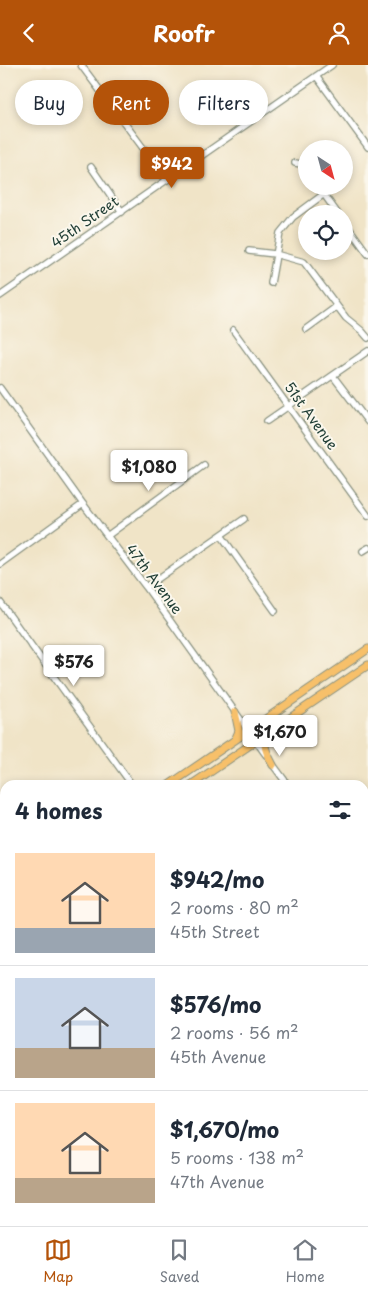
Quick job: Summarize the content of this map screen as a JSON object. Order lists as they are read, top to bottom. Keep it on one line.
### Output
{"streets":{"street":["45th Street","51st Avenue","47th Avenue"]},"north":"bottom right","page":{"header":"Roofr","chip":["Buy","Rent","Filters"],"price":["$942","$1,080","$576","$1,670"],"heading":"4 homes","list":[{"name":"$942/mo","note":"2 rooms · 80 m² · 45th Street"},{"name":"$576/mo","note":"2 rooms · 56 m² · 45th Avenue"},{"name":"$1,670/mo","note":"5 rooms · 138 m² · 47th Avenue"}],"tabs":["Map","Saved","Home"]}}
